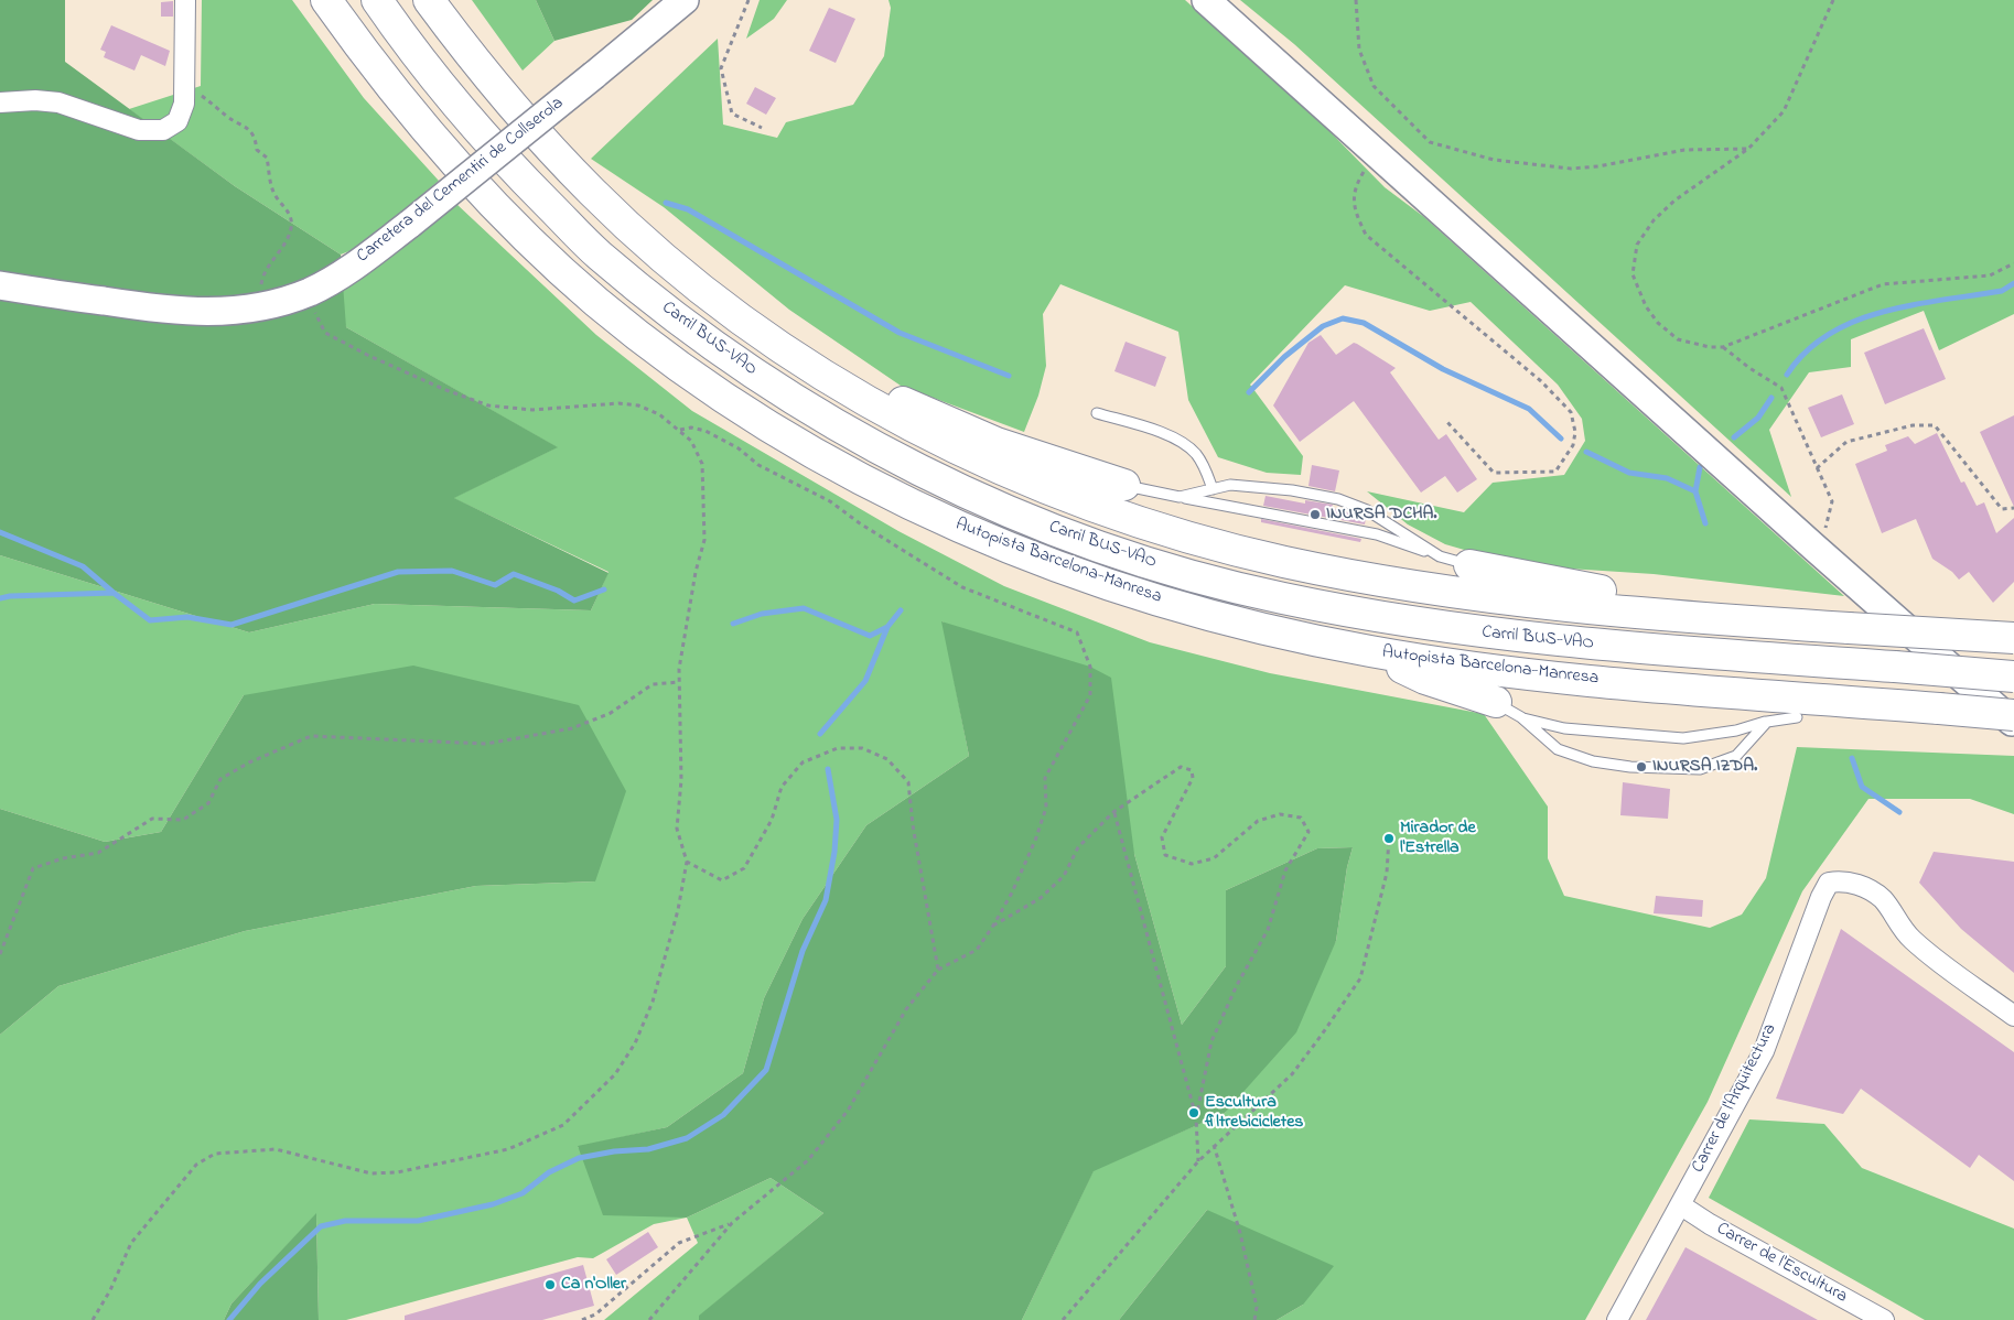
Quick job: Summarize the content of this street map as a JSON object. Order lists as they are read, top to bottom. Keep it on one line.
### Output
{"streets":{"highway":["Carril BUS-VAO","Autopista Barcelona-Manresa"],"main road":["Carretera del Cementiri de Collserola"],"street":["Carrer de l'Arquitectura","Carrer de l'Escultura"]},"crossings":[["Carrer de l'Arquitectura","Carrer de l'Escultura"]],"places":["INURSA DCHA.","INURSA IZDA.","Mirador de l'Estrella","Escultura filtrebicicletes","Ca n'Oller"]}
